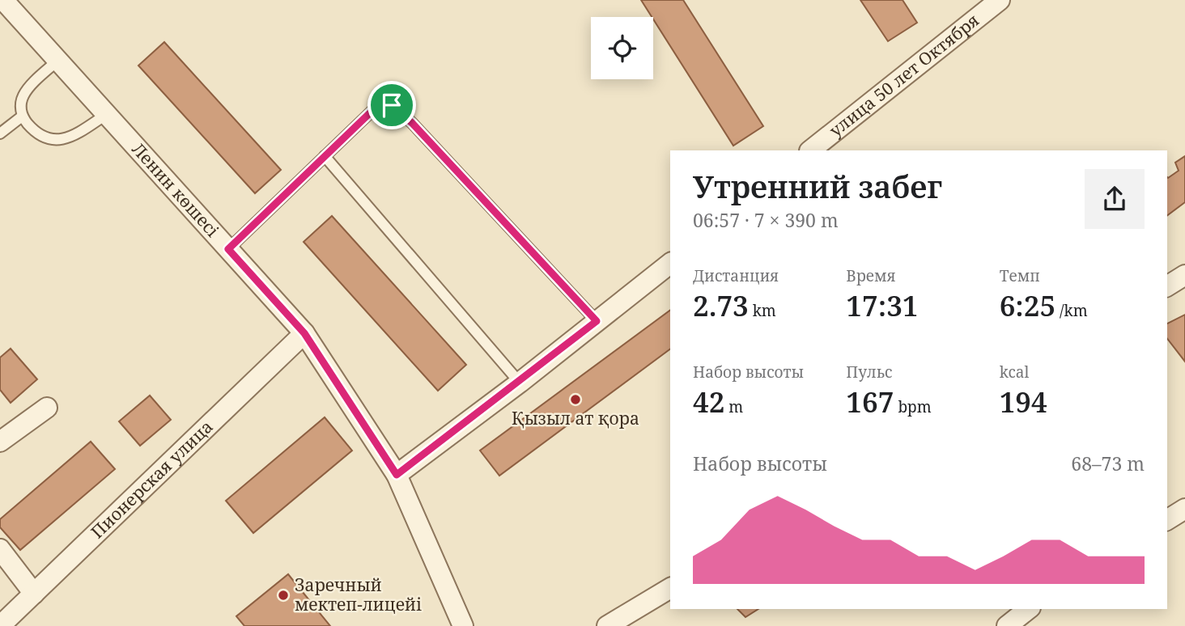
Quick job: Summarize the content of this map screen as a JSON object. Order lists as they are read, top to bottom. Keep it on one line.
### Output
{"streets":{"street":["улица 50 лет Октября","Ленин көшесі","Пионерская улица"]},"crossings":[["Ленин көшесі","Пионерская улица"]],"places":["Қызыл ат қора","Заречный мектеп-лицейі"],"page":{"heading":["Утренний забег","06:57 · 7 × 390 m"],"stats":[["Дистанция","2.73 km"],["Время","17:31"],["Темп","6:25 /km"],["Набор высоты","42 m"],["Пульс","167 bpm"],["kcal","194"]],"chart":["Набор высоты","68–73 m"]}}
